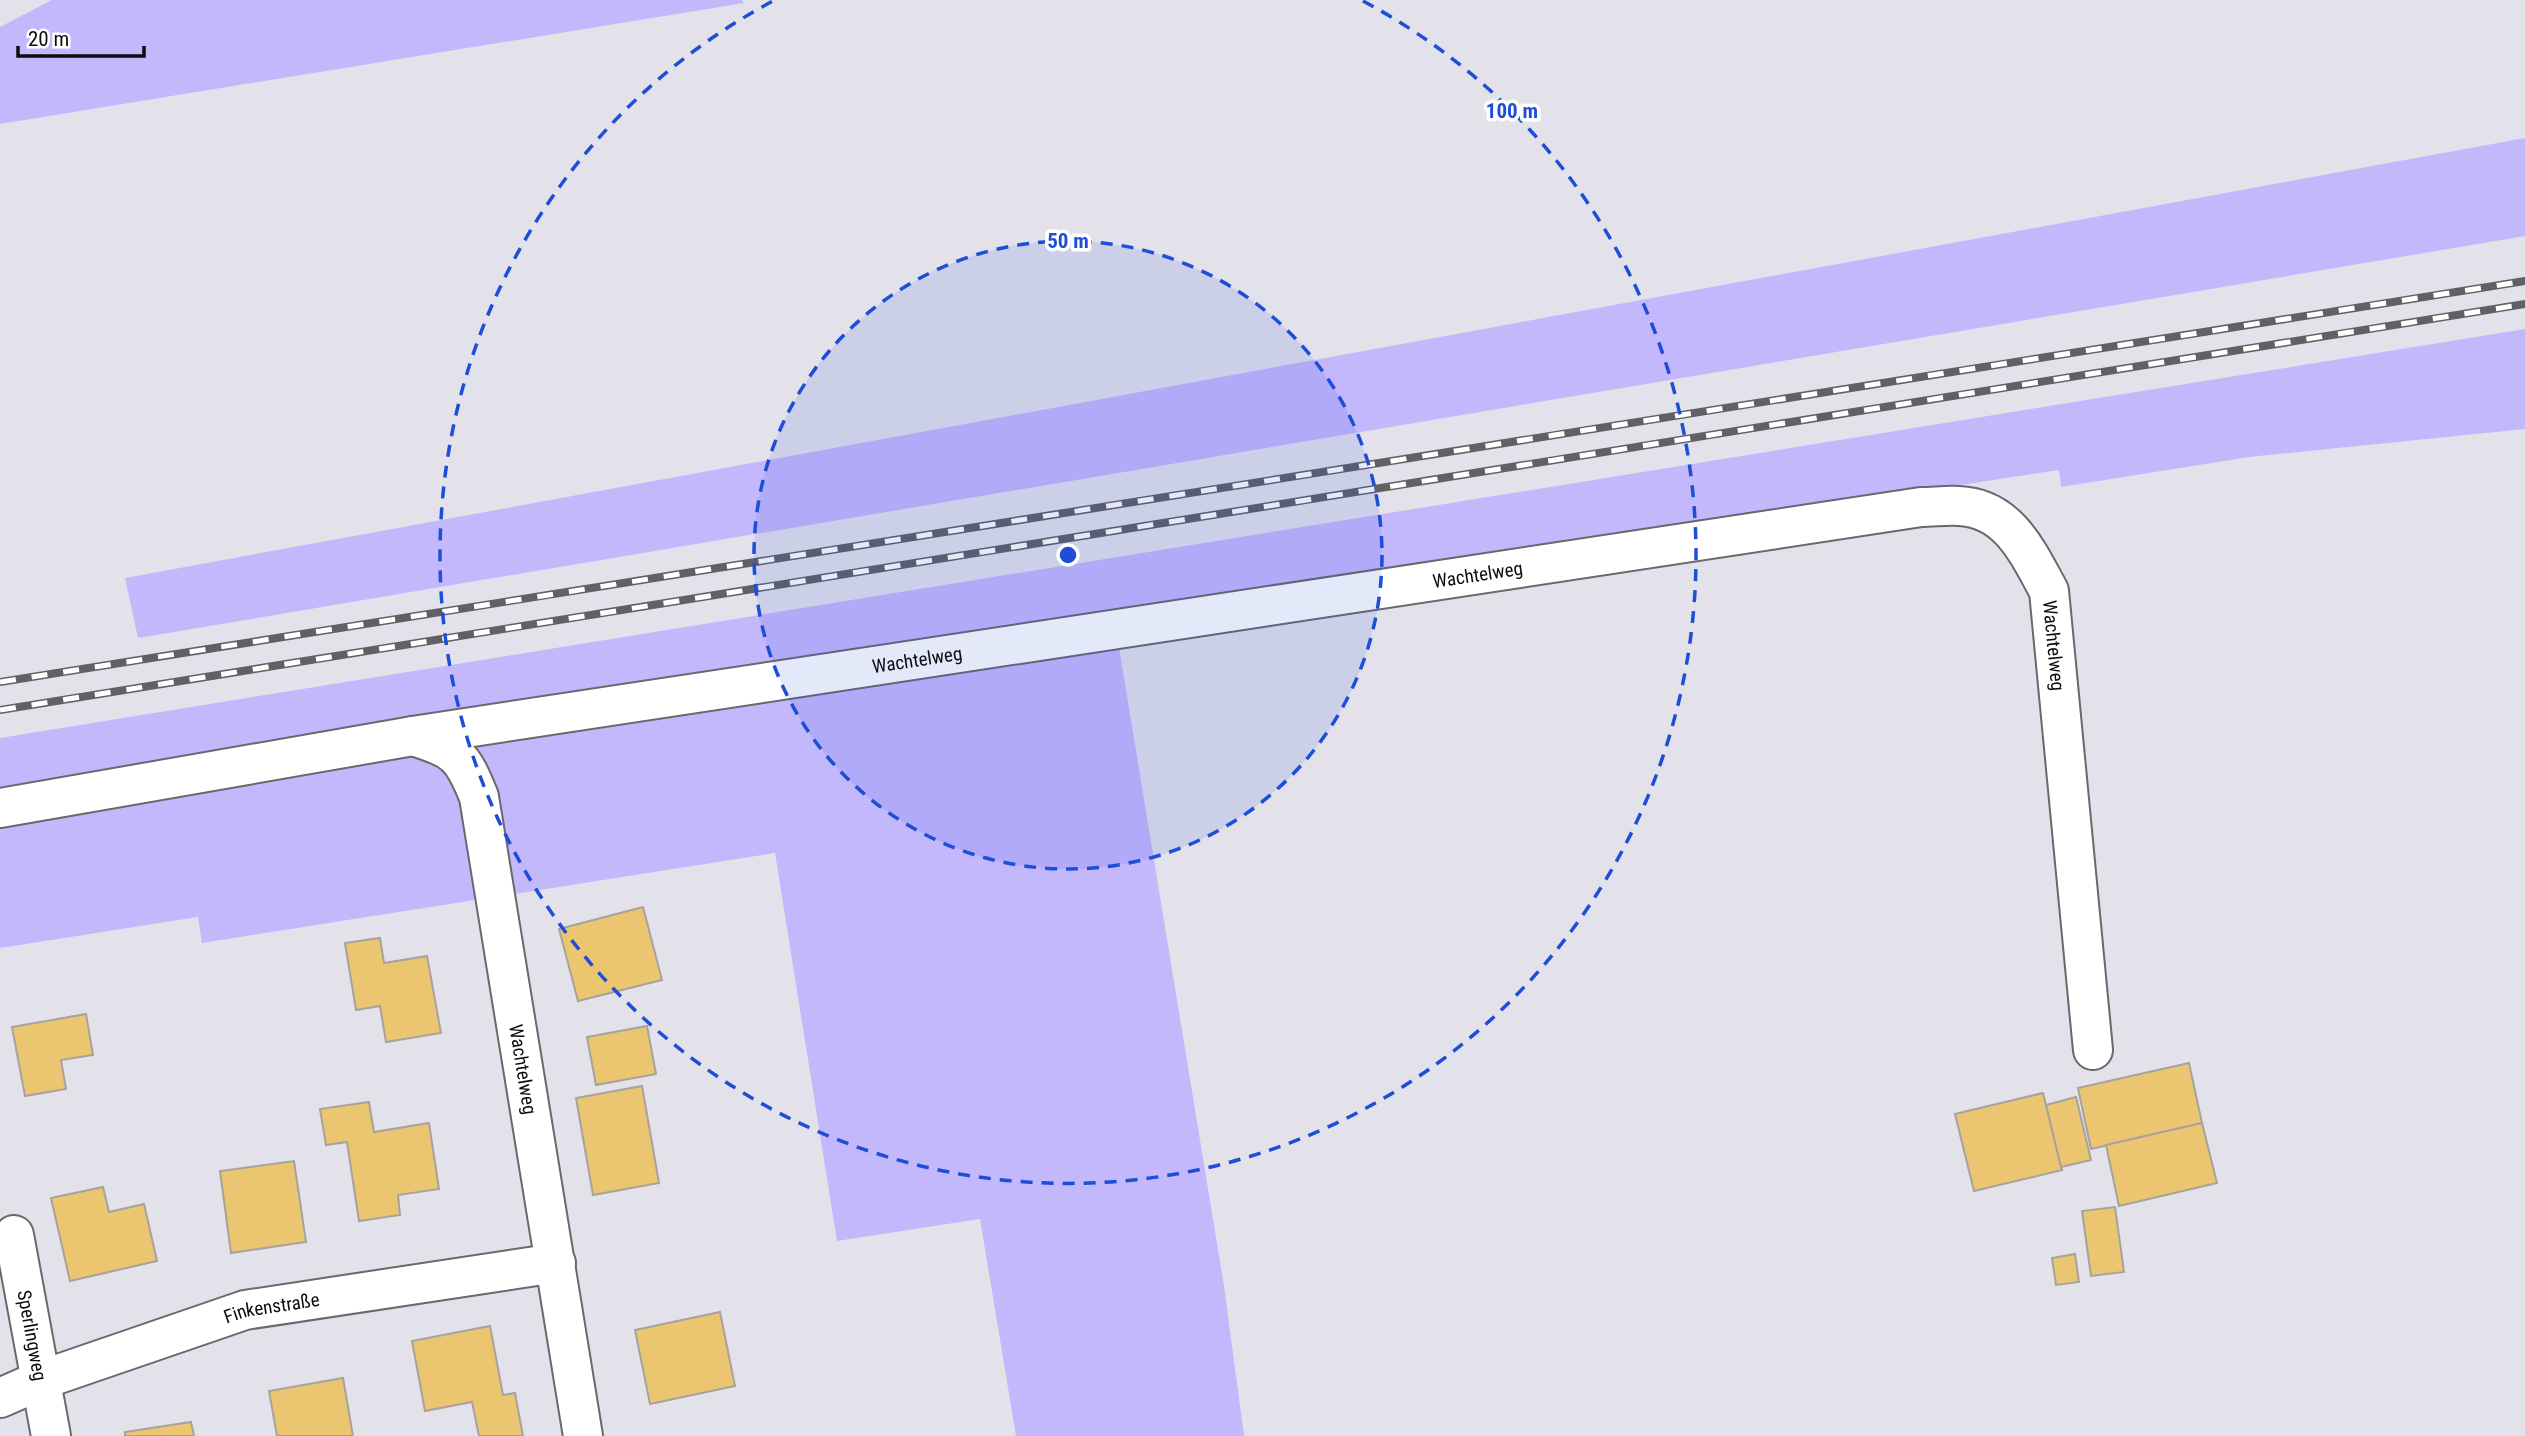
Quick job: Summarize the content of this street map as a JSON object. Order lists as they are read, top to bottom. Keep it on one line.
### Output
{"streets":{"street":["Wachtelweg","Finkenstraße","Sperlingweg"]},"crossings":[["Wachtelweg","Finkenstraße"],["Finkenstraße","Sperlingweg"]],"scale_bar":"20 m","rings":["100 m","50 m"]}
